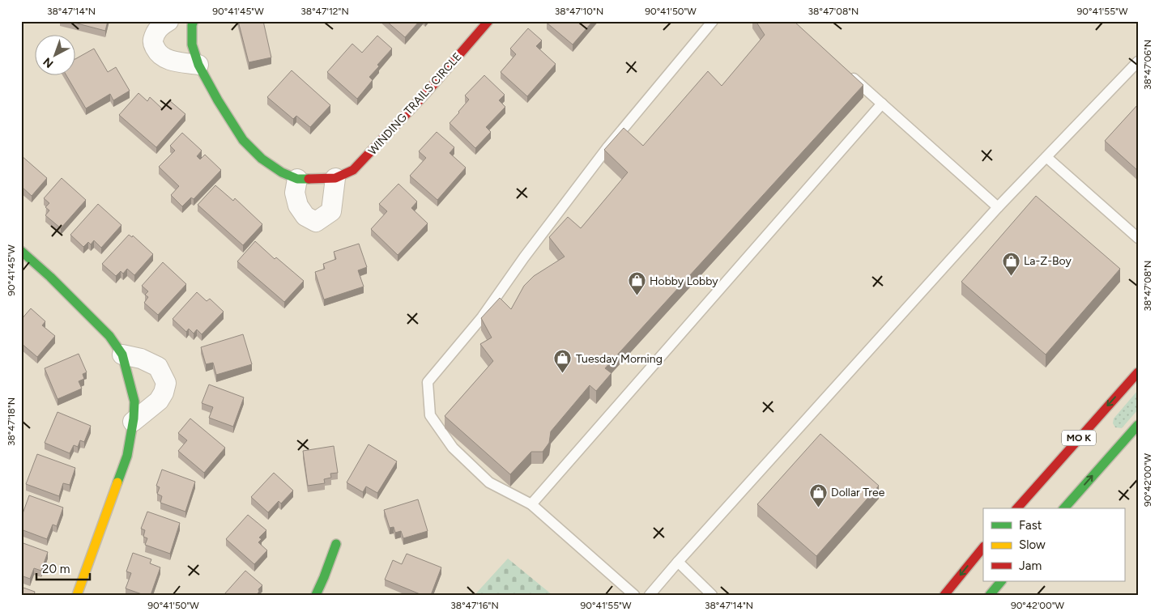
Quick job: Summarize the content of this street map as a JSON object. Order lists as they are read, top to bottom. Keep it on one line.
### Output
{"streets":{"street":["WINDING TRAILS CIRCLE","MO K"]},"places":{"shop":["La-Z-Boy","Hobby Lobby","Tuesday Morning","Dollar Tree"]},"legend":["Fast","Slow","Jam"],"scale_bar":"20 m","north":"bottom left","coordinates":["38°47'14\"N","90°41'45\"W","38°47'12\"N","38°47'10\"N","90°41'50\"W","38°47'08\"N","90°41'55\"W","38°47'06\"N","38°47'18\"N","90°42'00\"W","38°47'16\"N"]}
